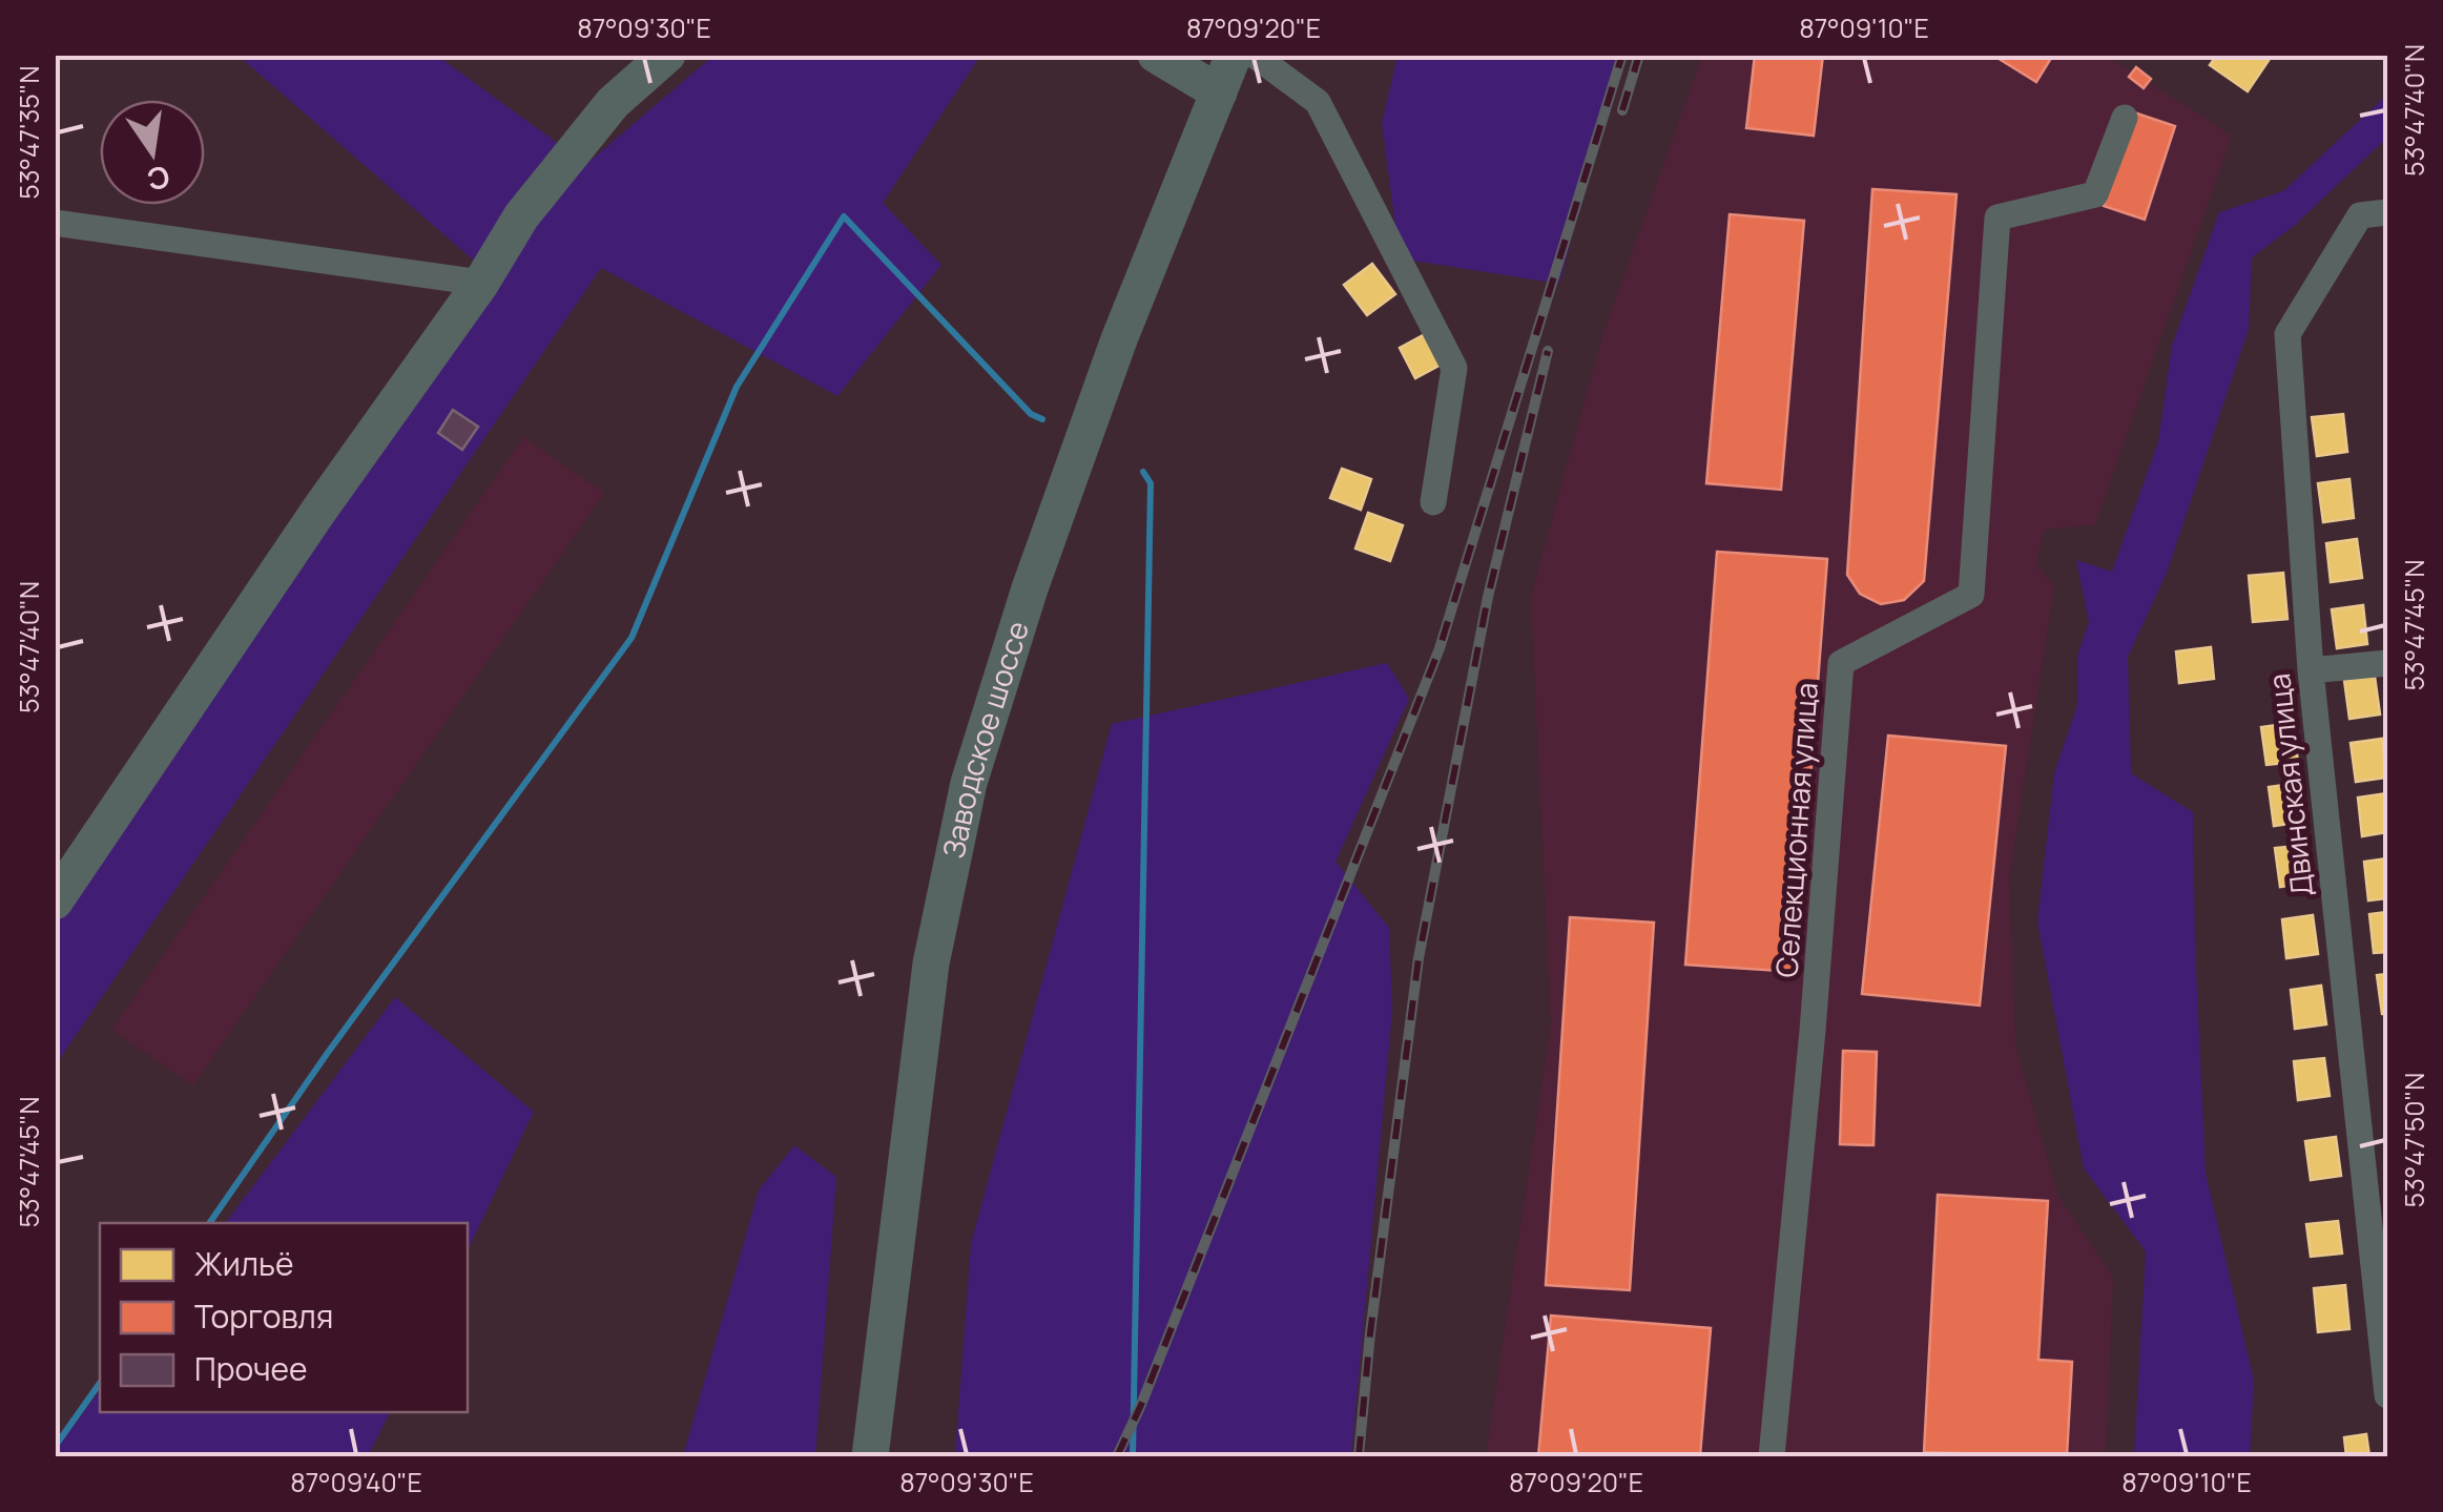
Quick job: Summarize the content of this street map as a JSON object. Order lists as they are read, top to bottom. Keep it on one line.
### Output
{"streets":{"main road":["Заводское шоссе"],"street":["Двинская улица","Селекционная улица"]},"legend":["Жильё","Торговля","Прочее"],"north":"bottom","coordinates":["87°09'30\"E","87°09'20\"E","87°09'10\"E","53°47'40\"N","53°47'35\"N","53°47'45\"N","53°47'50\"N","87°09'40\"E"]}
